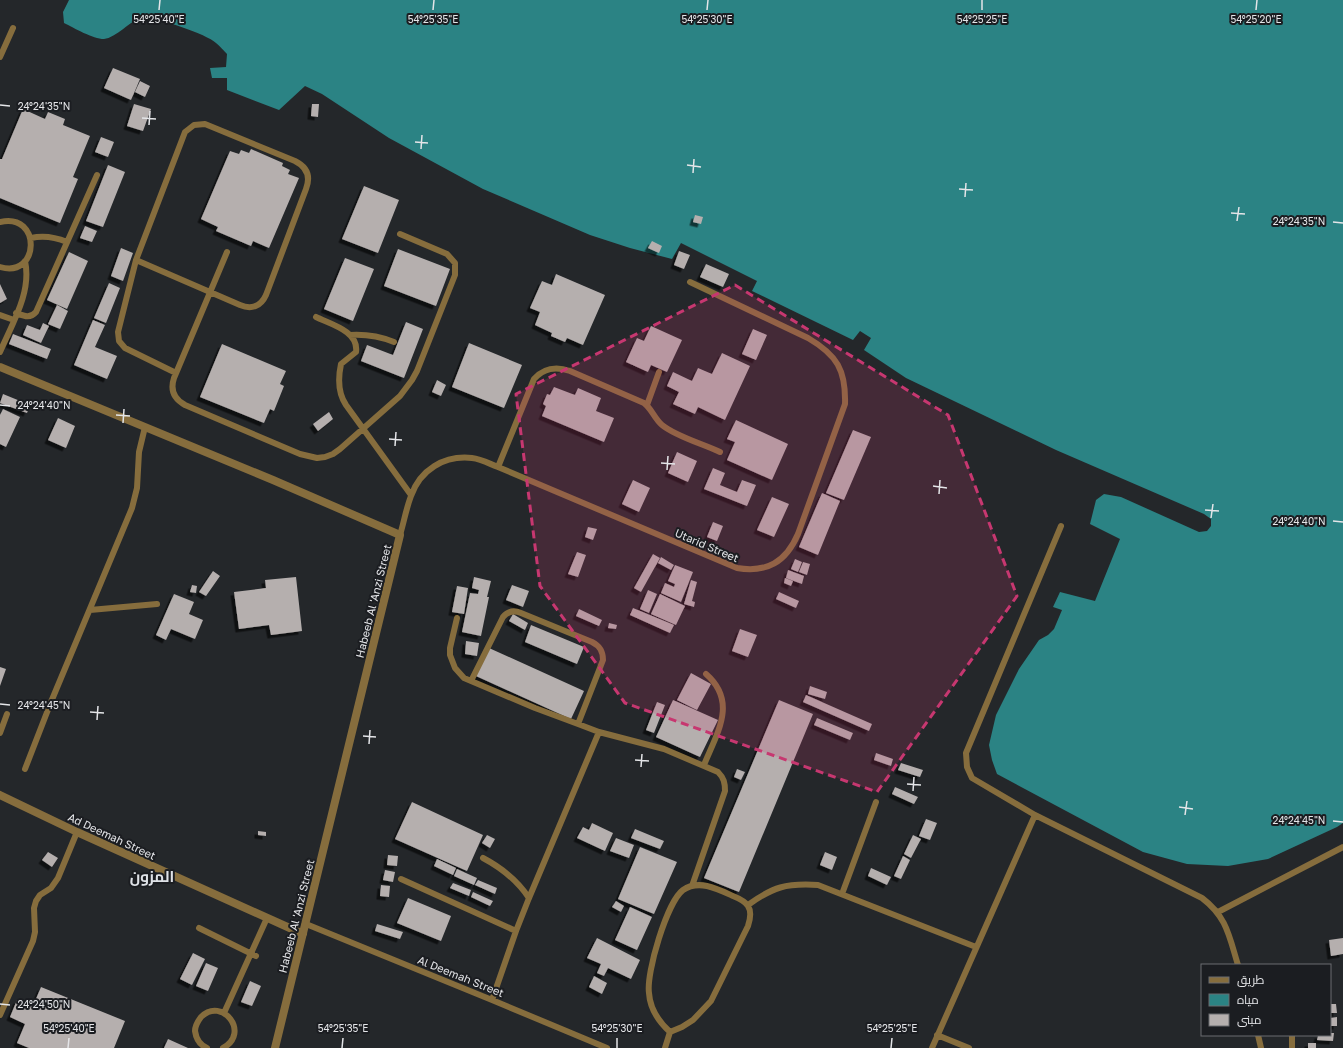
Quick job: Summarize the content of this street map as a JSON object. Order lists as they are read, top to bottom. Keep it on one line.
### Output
{"streets":{"street":["Habeeb Al 'Anzi Street","Ad Deemah Street"],"lane":["Utarid Street","Al Deemah Street"]},"crossings":[["Utarid Street","Habeeb Al 'Anzi Street"],["Habeeb Al 'Anzi Street","Ad Deemah Street"],["Habeeb Al 'Anzi Street","Al Deemah Street"]],"districts":["المزون"],"legend":["طريق","مياه","مبنى"],"coordinates":["54°25'40\"E","54°25'35\"E","54°25'30\"E","54°25'25\"E","54°25'20\"E","24°24'35\"N","24°24'40\"N","24°24'45\"N","24°24'50\"N"]}
